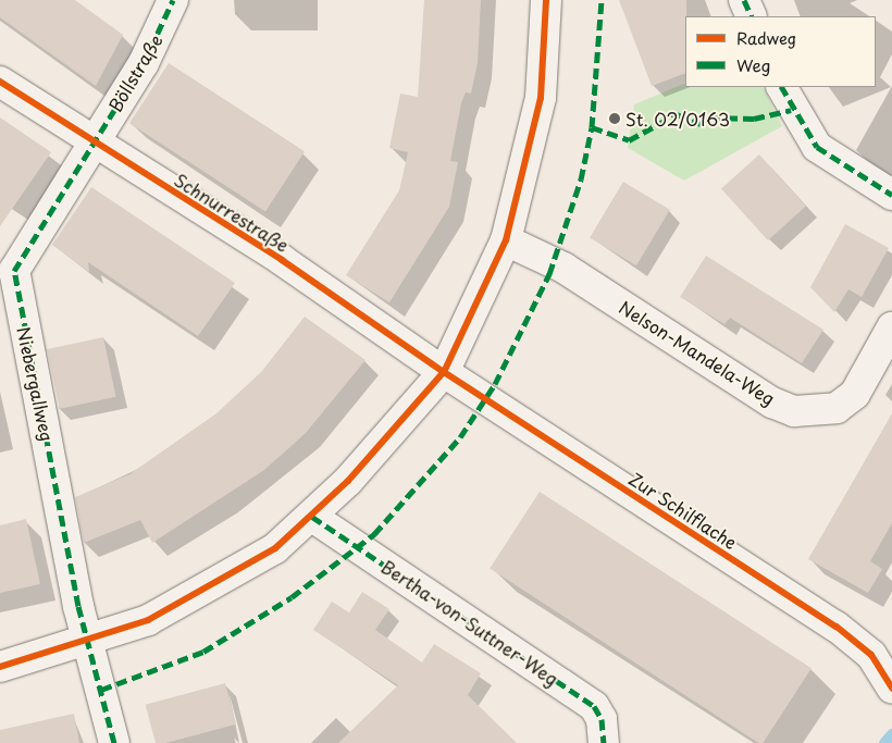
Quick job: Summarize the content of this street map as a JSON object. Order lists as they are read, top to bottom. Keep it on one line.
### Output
{"streets":{"street":["Böllstraße","Schnurrestraße","Nelson-Mandela-Weg","Niebergallweg","Zur Schilflache","Bertha-von-Suttner-Weg"]},"crossings":[["Böllstraße","Schnurrestraße"],["Böllstraße","Niebergallweg"],["Schnurrestraße","Niebergallweg"],["Schnurrestraße","Zur Schilflache"]],"places":["St. 02/0163"],"legend":["Radweg","Weg"]}
